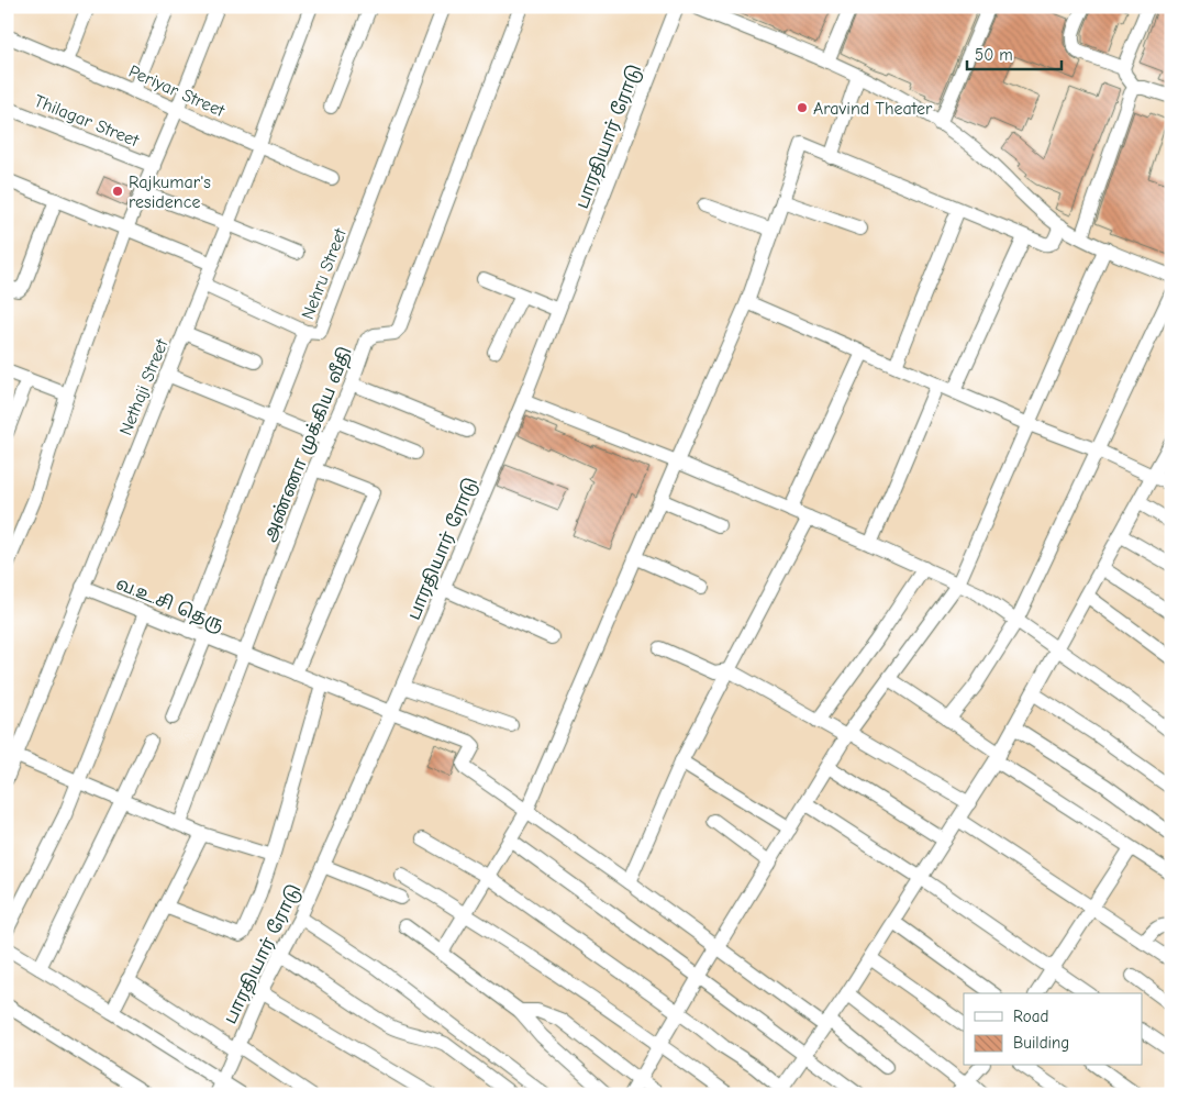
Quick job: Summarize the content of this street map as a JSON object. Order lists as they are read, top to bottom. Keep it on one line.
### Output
{"streets":{"street":["Periyar Street","Thilagar Street","பாரதியார் ரோடு","Nehru Street","Nethaji Street","அண்ணா முக்கிய வீதி","வ.உ.சி தெரு"]},"crossings":[["Periyar Street","Nethaji Street"],["பாரதியார் ரோடு","வ.உ.சி தெரு"],["Nehru Street","வ.உ.சி தெரு"],["Nethaji Street","வ.உ.சி தெரு"],["அண்ணா முக்கிய வீதி","வ.உ.சி தெரு"]],"places":["Aravind Theater","Rajkumar's residence"],"legend":["Road","Building"],"scale_bar":"50 m"}
